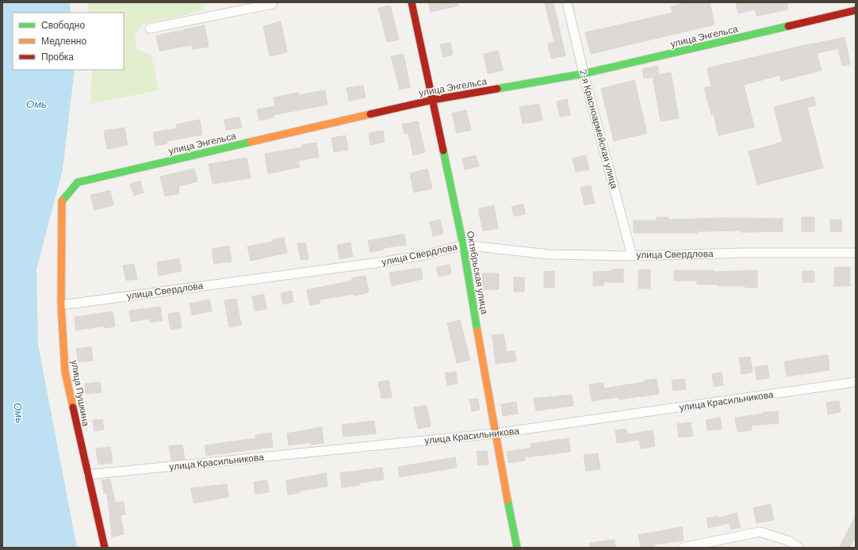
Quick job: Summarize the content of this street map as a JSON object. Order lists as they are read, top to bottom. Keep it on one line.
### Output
{"streets":{"street":["улица Энгельса","2-я Красноармейская улица","улица Свердлова","Октябрьская улица","улица Пушкина","улица Красильникова"]},"crossings":[["улица Энгельса","2-я Красноармейская улица"],["улица Энгельса","Октябрьская улица"],["улица Энгельса","улица Пушкина"],["2-я Красноармейская улица","улица Свердлова"],["улица Свердлова","Октябрьская улица"],["улица Свердлова","улица Пушкина"],["Октябрьская улица","улица Красильникова"],["улица Пушкина","улица Красильникова"]],"water":["Омь"],"legend":["Свободно","Медленно","Пробка"]}
